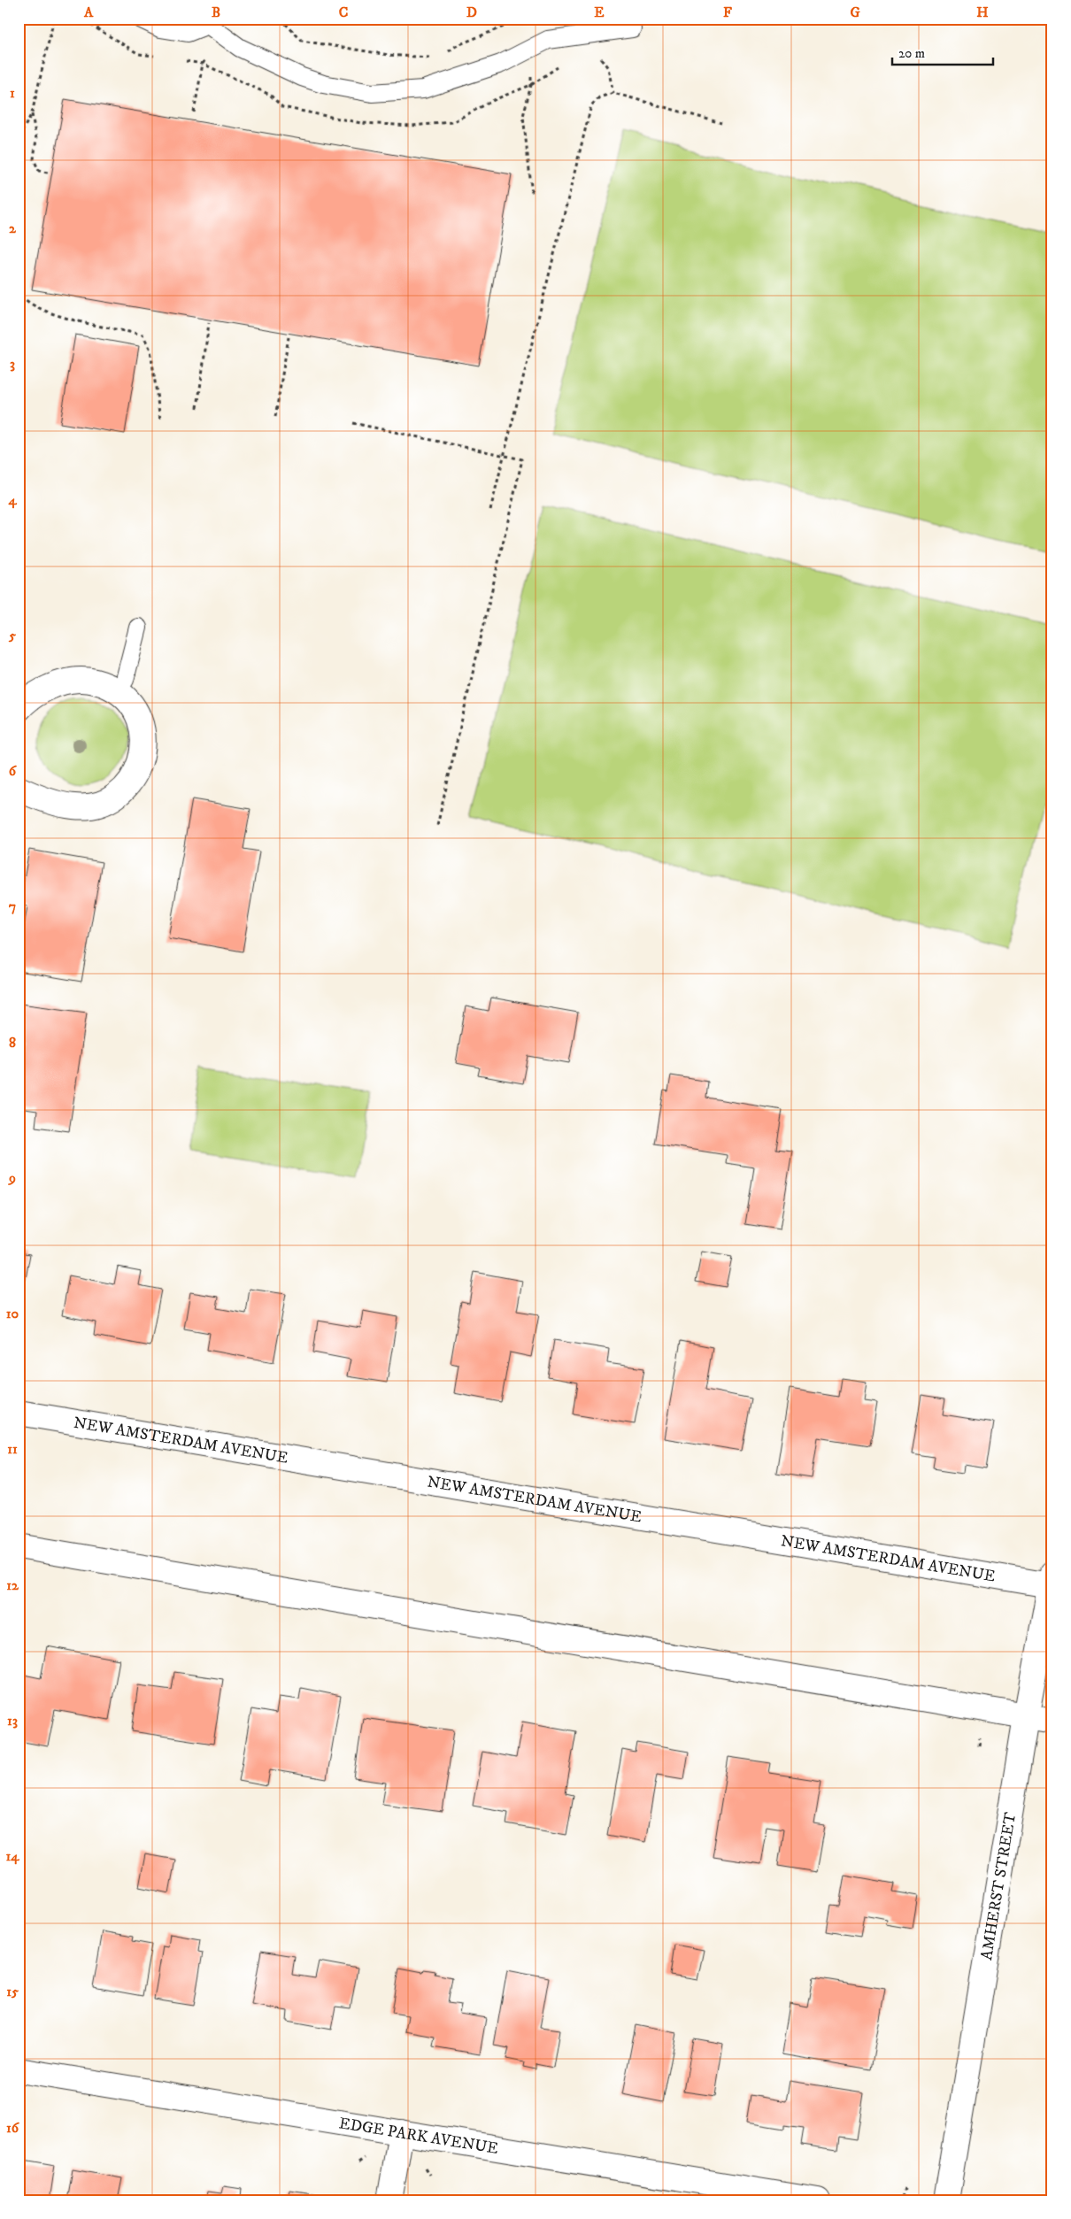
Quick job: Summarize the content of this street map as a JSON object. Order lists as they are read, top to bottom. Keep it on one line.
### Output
{"streets":{"street":["NEW AMSTERDAM AVENUE","AMHERST STREET","EDGE PARK AVENUE"]},"crossings":[["NEW AMSTERDAM AVENUE","AMHERST STREET"]],"scale_bar":"20 m","grid":{"columns":["A","B","C","D","E","F","G","H"],"rows":["1","2","3","4","5","6","7","8","9","10","11","12","13","14","15","16"]}}
